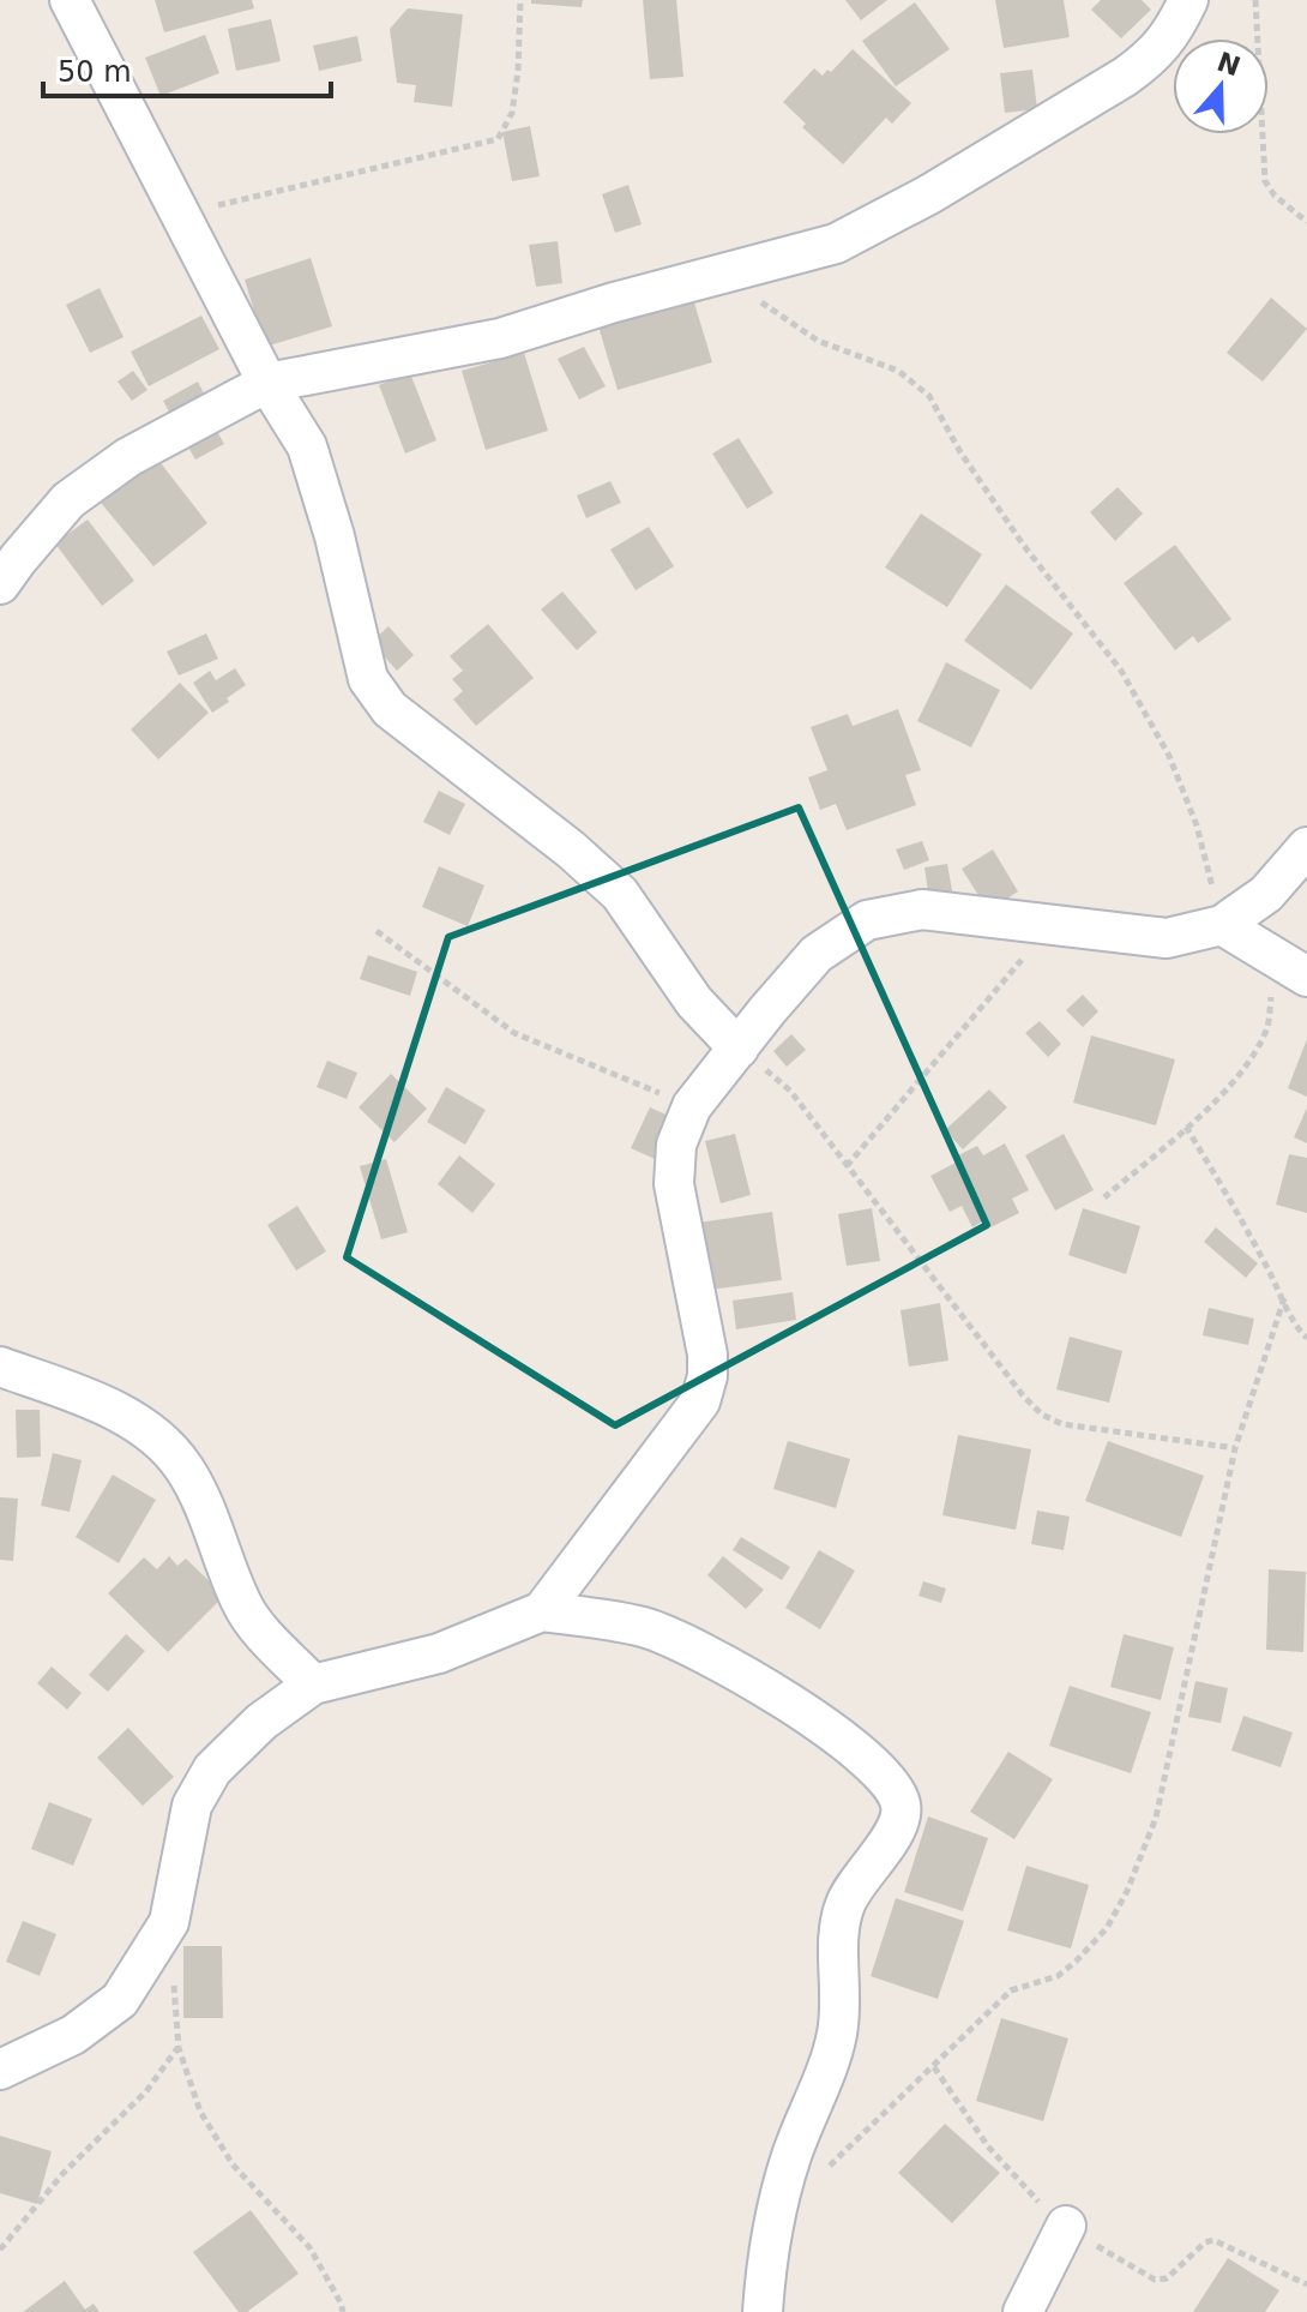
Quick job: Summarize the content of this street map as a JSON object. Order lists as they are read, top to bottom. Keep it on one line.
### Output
{"scale_bar":"50 m","north":"top"}
